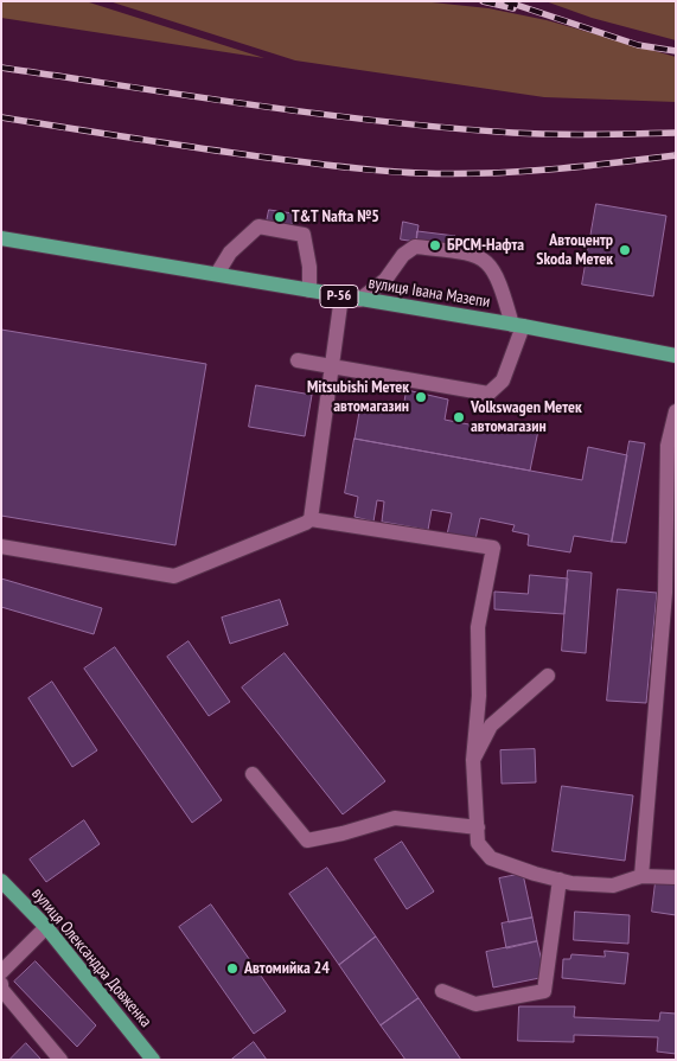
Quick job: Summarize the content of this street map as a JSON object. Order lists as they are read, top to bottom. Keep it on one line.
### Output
{"streets":{"main road":["вулиця Івана Мазепи","Р-56","вулиця Олександра Довженка"]},"places":["Т&T Nafta №5","БРСМ-Нафта","Автоцентр Skoda Метек","Mitsubishi Метек автомагазин","Volkswagen Метек автомагазин","Автомийка 24"]}
